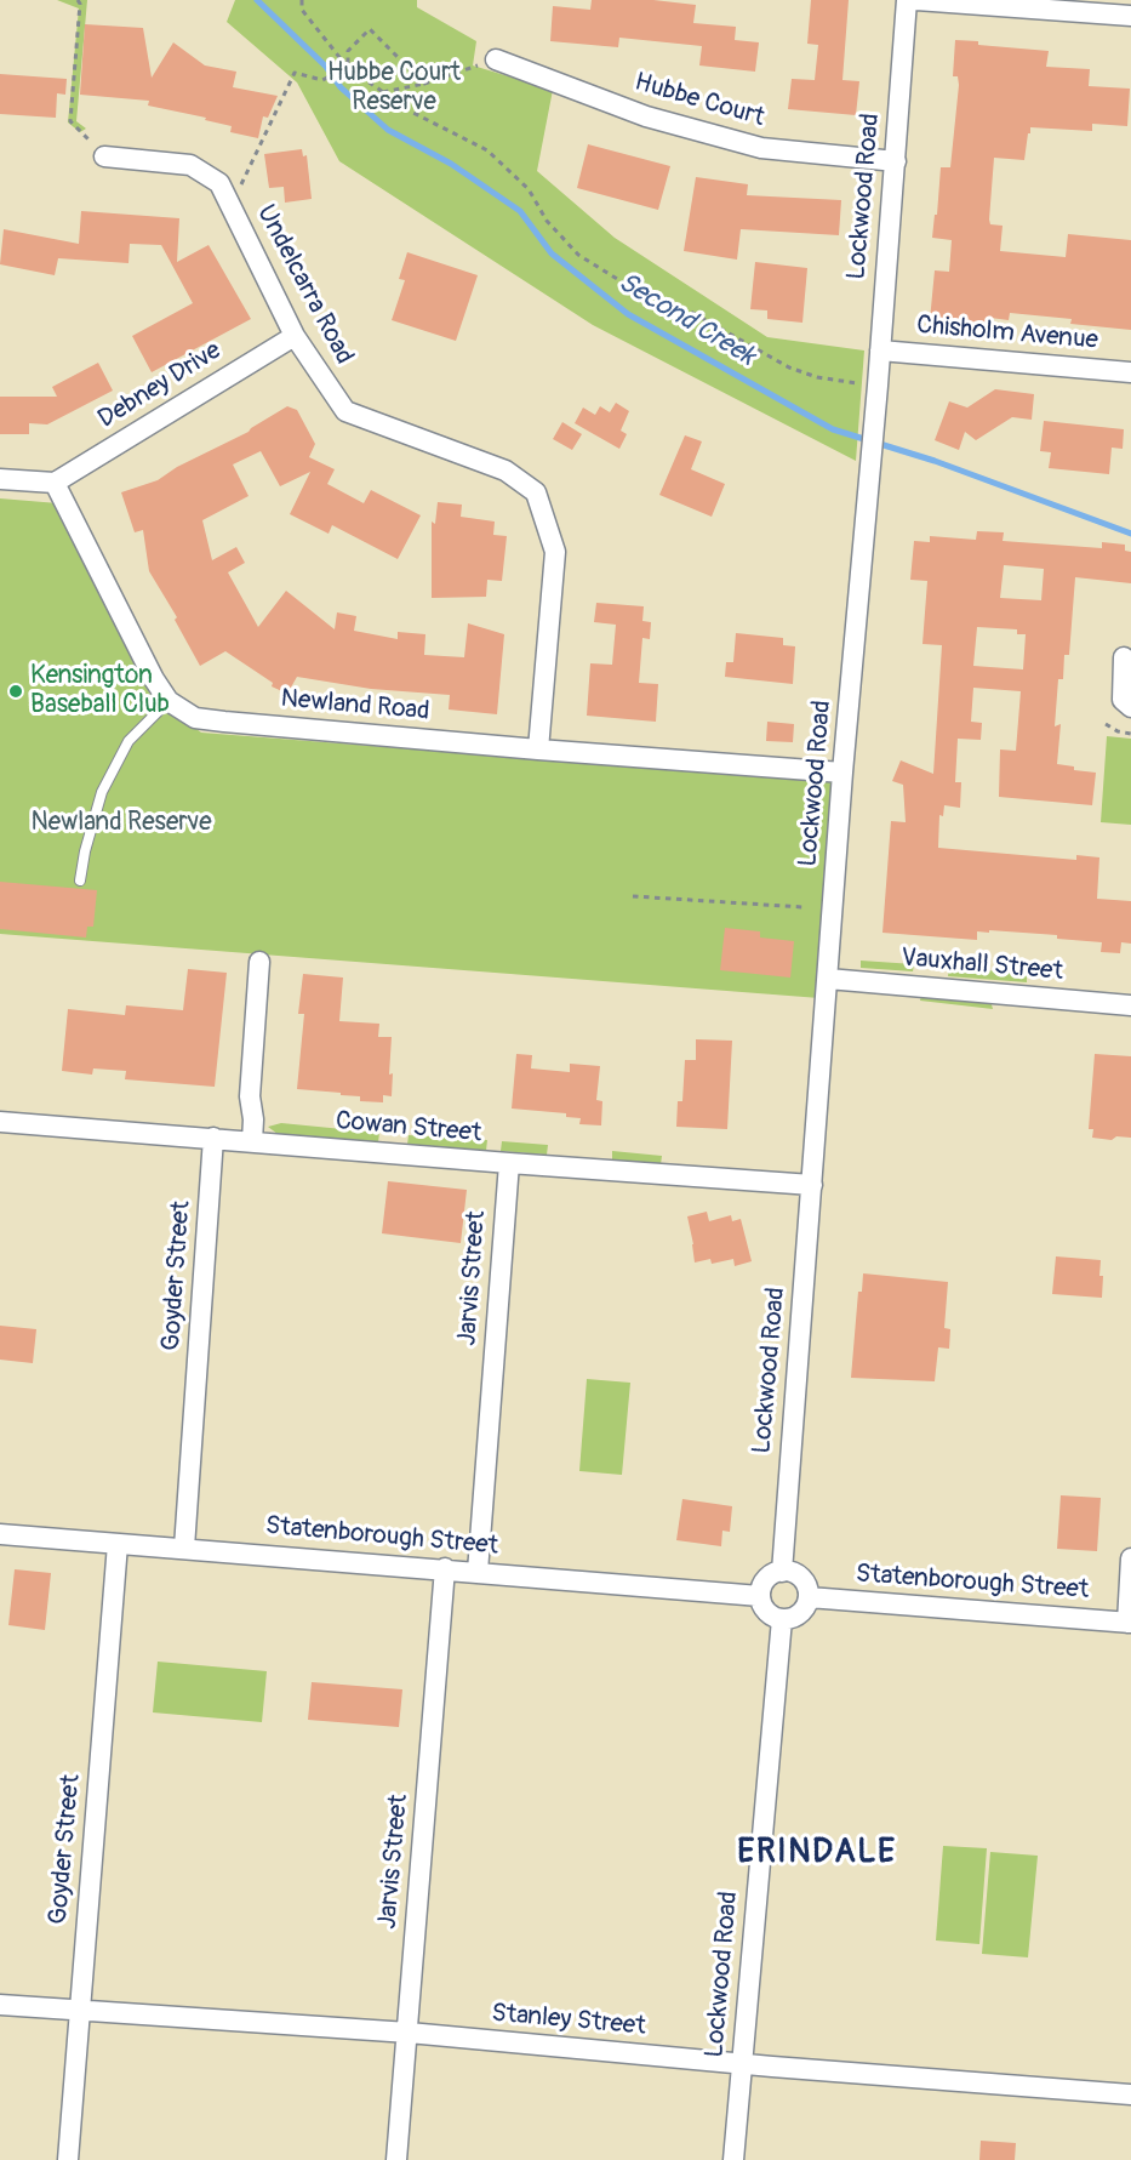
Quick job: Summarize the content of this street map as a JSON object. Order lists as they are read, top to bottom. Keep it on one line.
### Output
{"streets":{"street":["Hubbe Court","Lockwood Road","Undelcarra Road","Chisholm Avenue","Debney Drive","Newland Road","Vauxhall Street","Cowan Street","Goyder Street","Jarvis Street","Statenborough Street","Stanley Street"]},"crossings":[["Hubbe Court","Lockwood Road"],["Lockwood Road","Chisholm Avenue"],["Lockwood Road","Newland Road"],["Lockwood Road","Vauxhall Street"],["Lockwood Road","Cowan Street"],["Lockwood Road","Statenborough Street"],["Lockwood Road","Stanley Street"],["Undelcarra Road","Debney Drive"],["Undelcarra Road","Newland Road"],["Cowan Street","Goyder Street"],["Cowan Street","Jarvis Street"],["Goyder Street","Statenborough Street"],["Goyder Street","Stanley Street"],["Jarvis Street","Statenborough Street"],["Jarvis Street","Stanley Street"]],"districts":["ERINDALE"],"water":["Second Creek"],"parks":["Hubbe Court Reserve","Newland Reserve"],"places":["Kensington Baseball Club"]}
